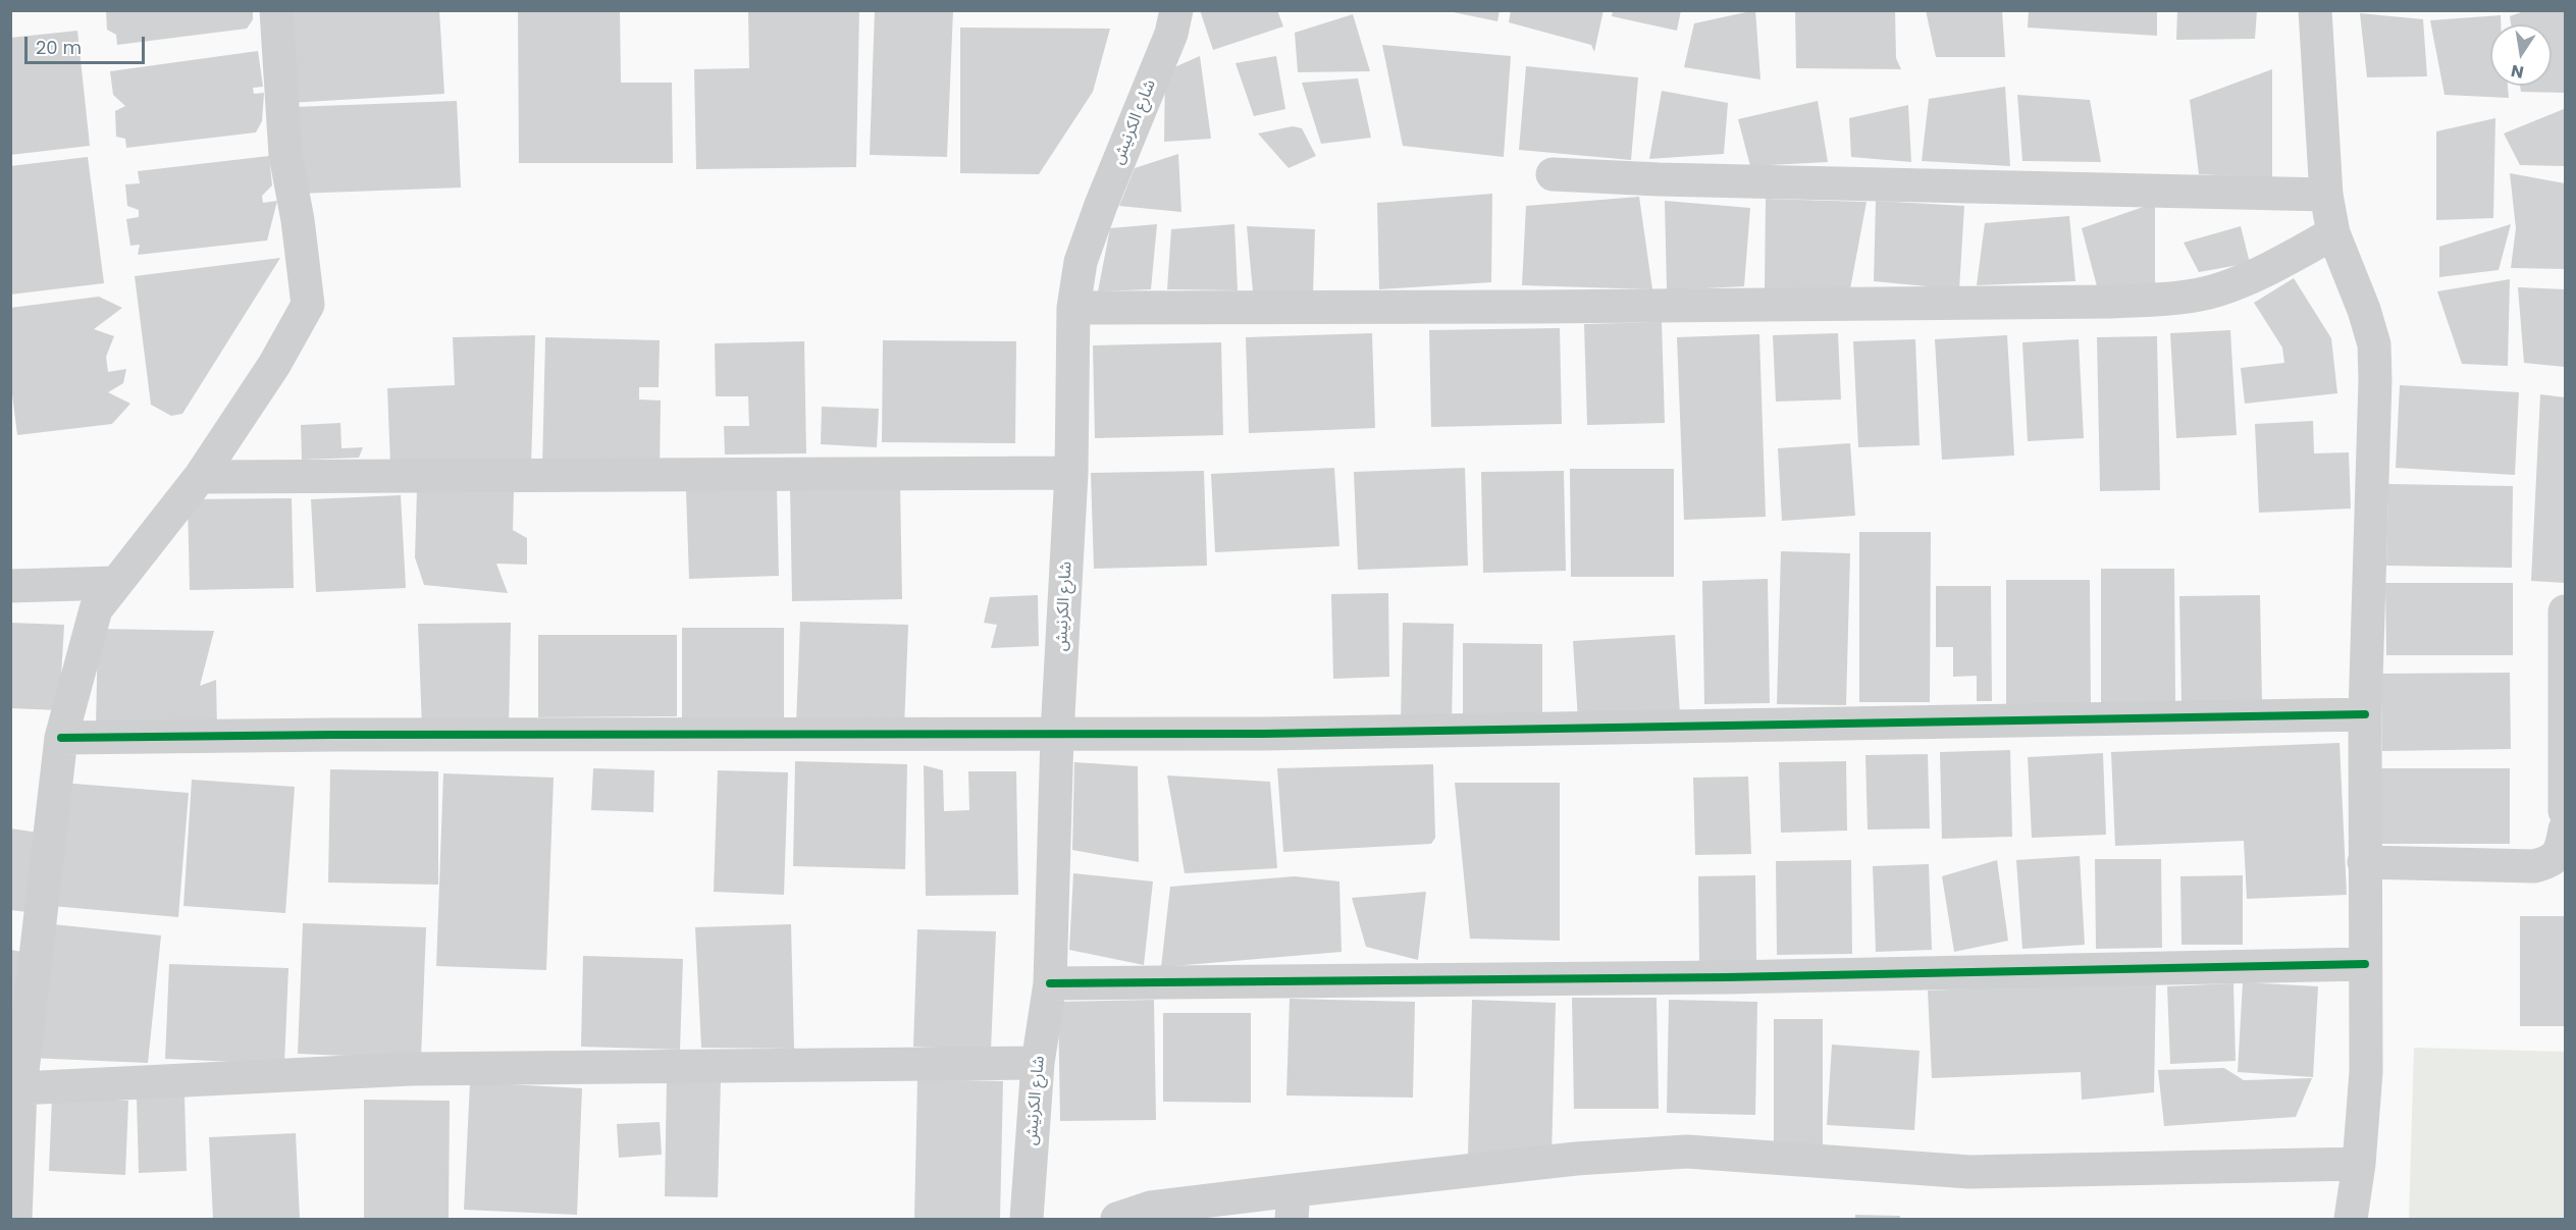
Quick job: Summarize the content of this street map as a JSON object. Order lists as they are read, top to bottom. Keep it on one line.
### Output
{"streets":{"street":["شارع الكرنيش"]},"scale_bar":"20 m","north":"bottom"}
